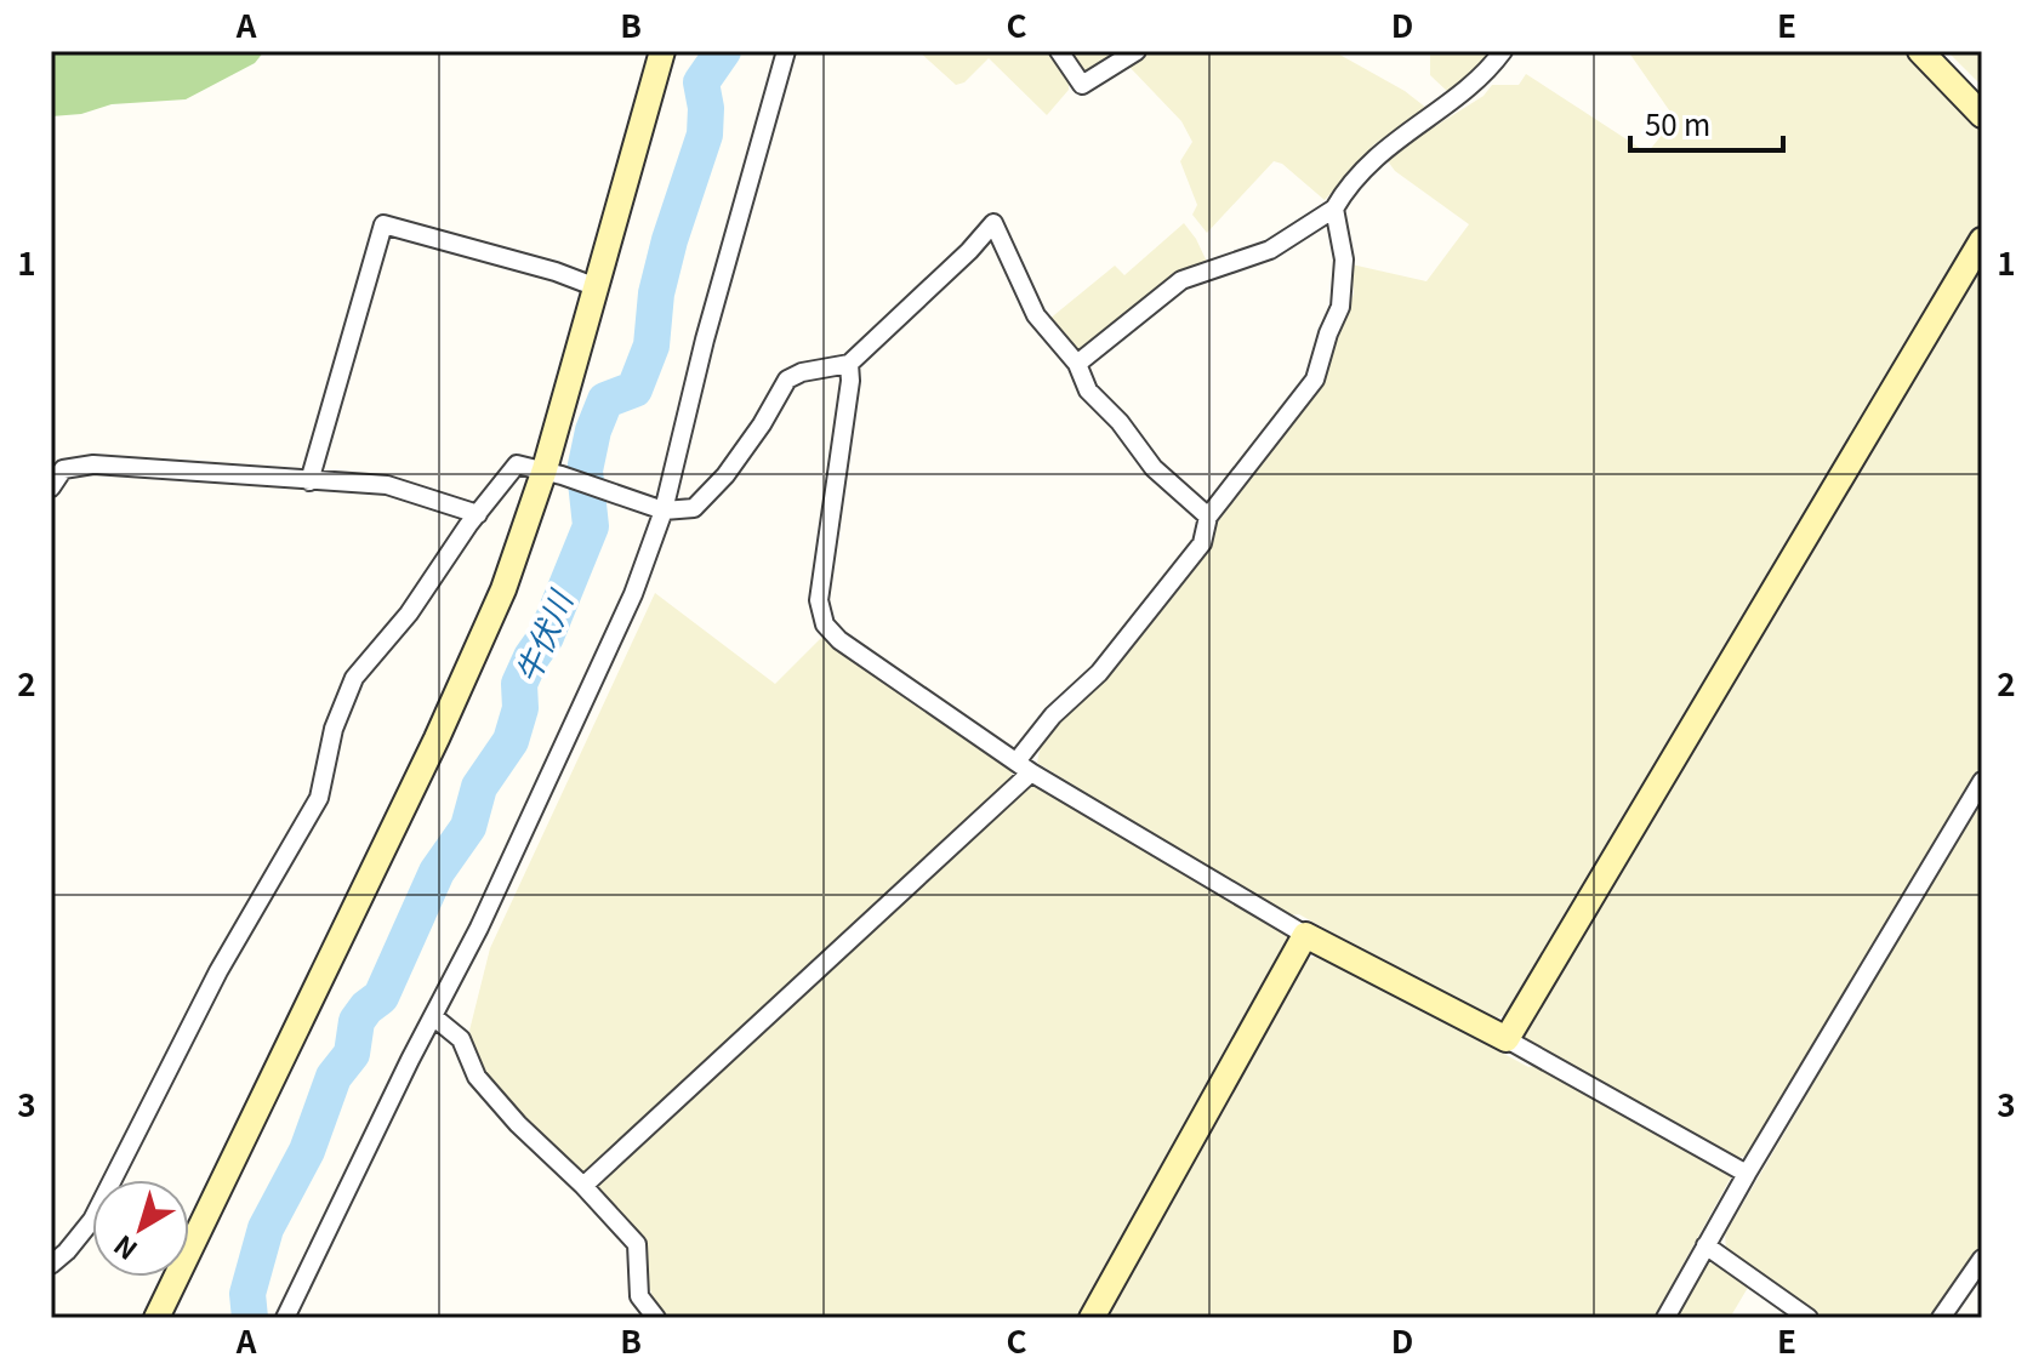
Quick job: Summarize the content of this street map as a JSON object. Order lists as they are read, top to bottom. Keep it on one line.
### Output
{"water":["牛伏川"],"scale_bar":"50 m","north":"bottom left","grid":{"columns":["A","B","C","D","E"],"rows":["1","2","3"]}}
